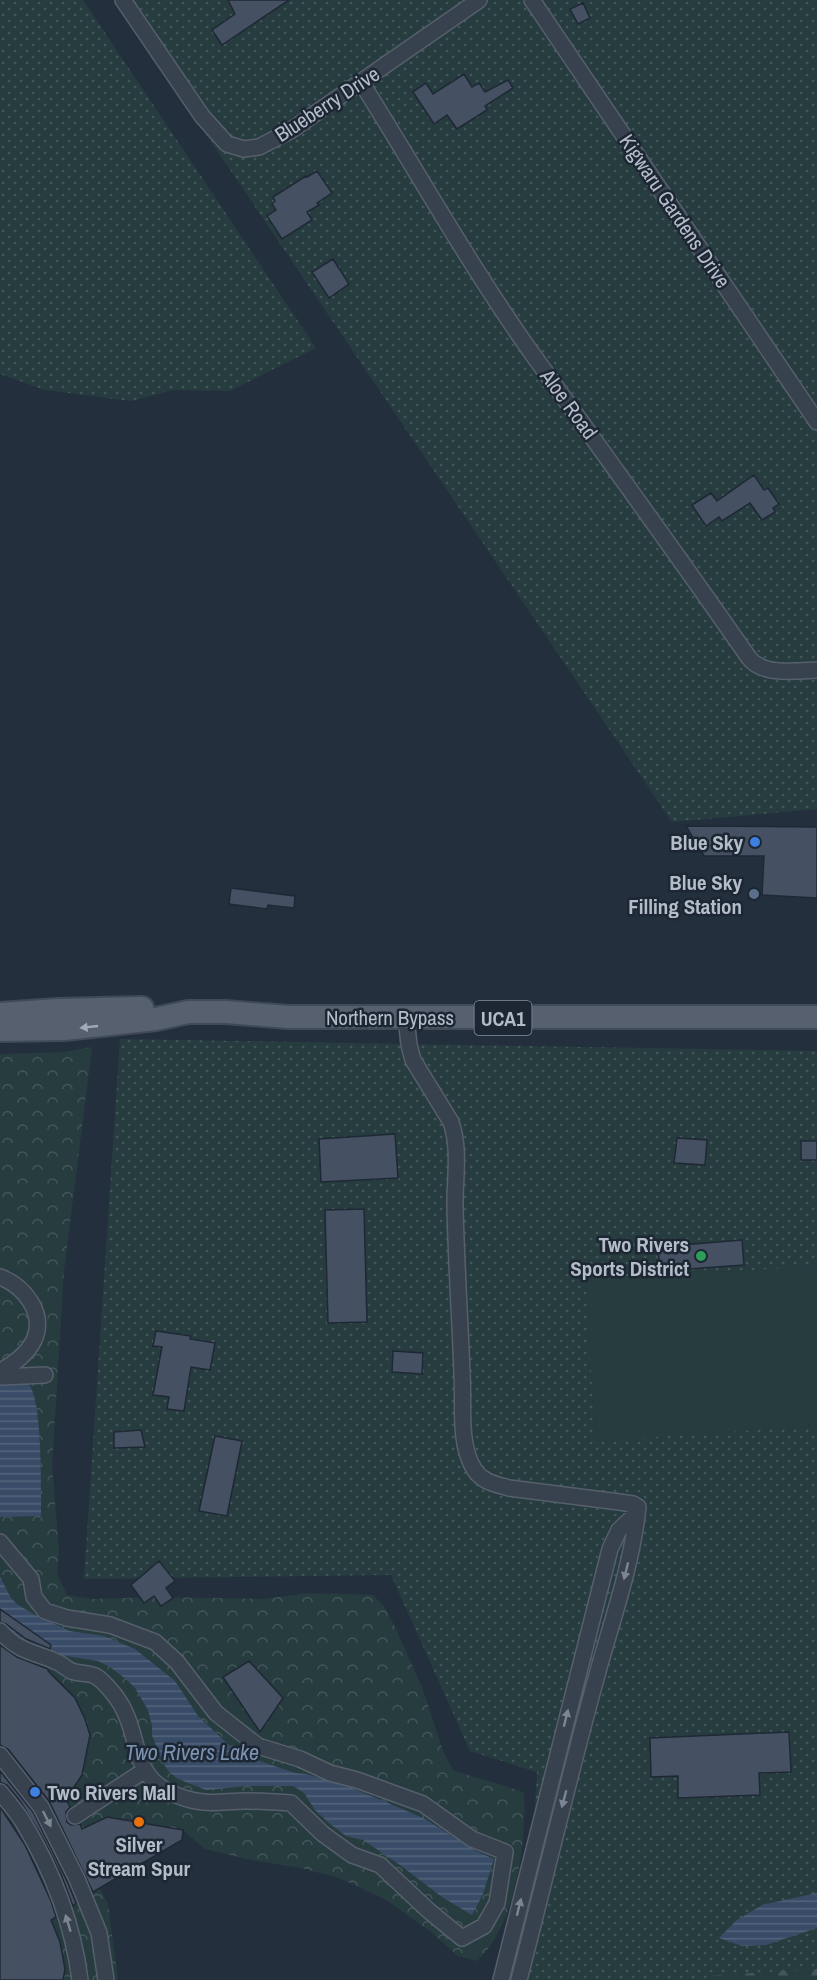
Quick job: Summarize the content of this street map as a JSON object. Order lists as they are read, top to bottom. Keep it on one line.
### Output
{"streets":{"main road":["Northern Bypass","UCA1"],"street":["Blueberry Drive","Kigwaru Gardens Drive","Aloe Road"]},"crossings":[["Blueberry Drive","Aloe Road"],["Northern Bypass","UCA1"]],"water":["Two Rivers Lake"],"places":["Blue Sky","Blue Sky Filling Station","Two Rivers Sports District","Two Rivers Mall","Silver Stream Spur"]}
